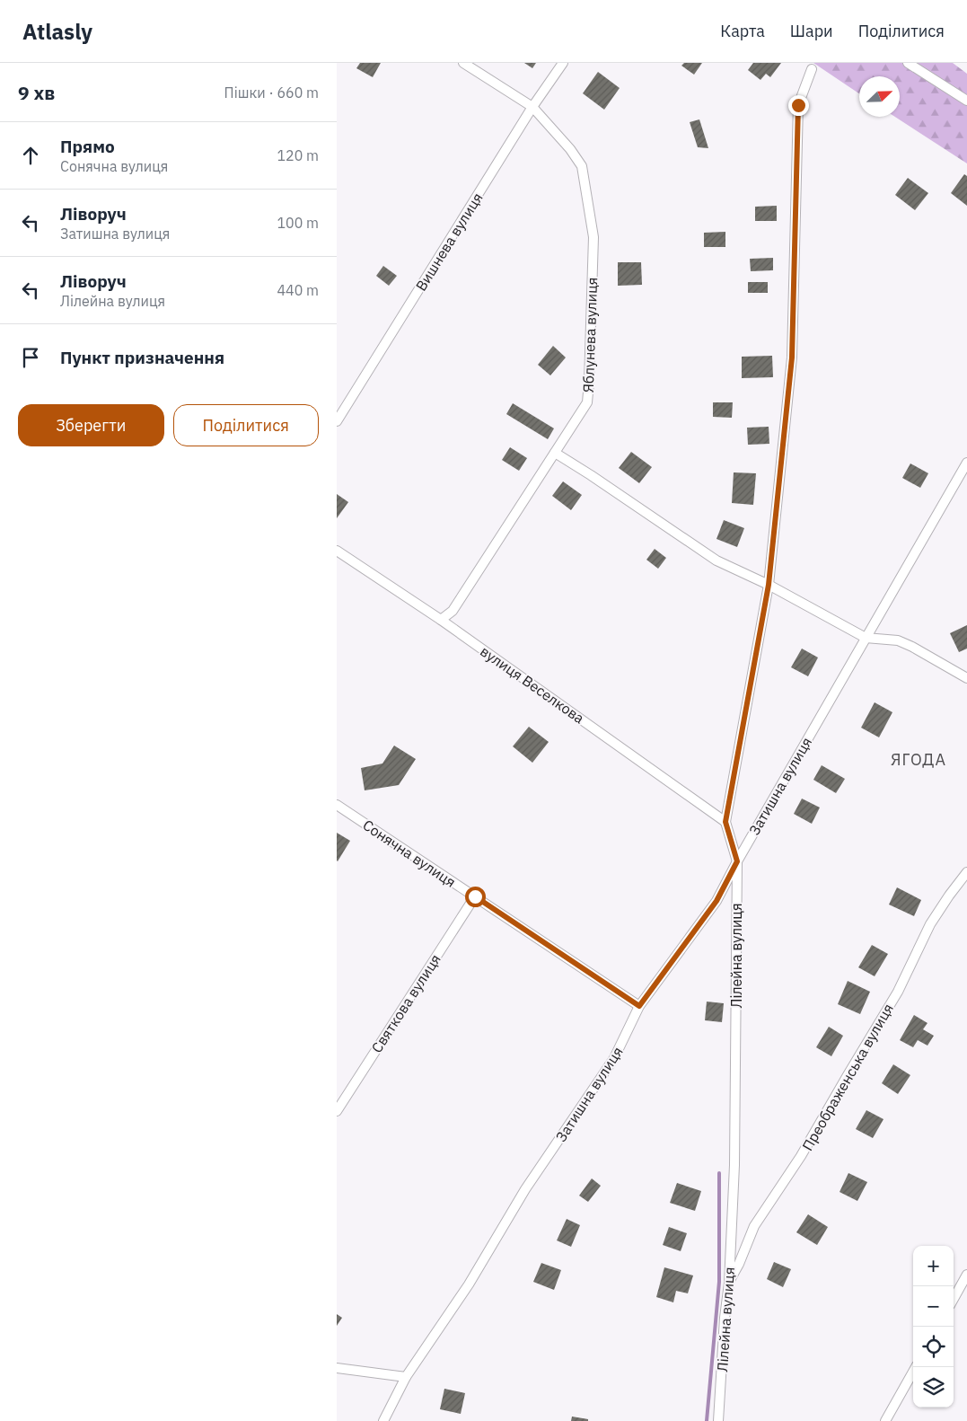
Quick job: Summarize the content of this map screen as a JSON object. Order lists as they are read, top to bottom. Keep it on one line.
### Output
{"streets":{"street":["Вишнева вулиця","Яблунева вулиця","вулиця Веселкова","Затишна вулиця","Сонячна вулиця","Лілейна вулиця","Святкова вулиця","Преображенська вулиця"]},"crossings":[["Вишнева вулиця","Яблунева вулиця"],["Яблунева вулиця","вулиця Веселкова"],["вулиця Веселкова","Лілейна вулиця"],["Затишна вулиця","Сонячна вулиця"],["Затишна вулиця","Лілейна вулиця"],["Сонячна вулиця","Святкова вулиця"],["Лілейна вулиця","Преображенська вулиця"]],"districts":["ЯГОДА"],"north":"top right","page":{"header":"Atlasly","nav":["Карта","Шари","Поділитися"],"heading":["9 хв","Пішки · 660 m"],"list":[["Прямо","Сонячна вулиця","120 m"],["Ліворуч","Затишна вулиця","100 m"],["Ліворуч","Лілейна вулиця","440 m"],"Пункт призначення"],"buttons":["Зберегти","Поділитися"],"map_buttons":["+","−"]}}
